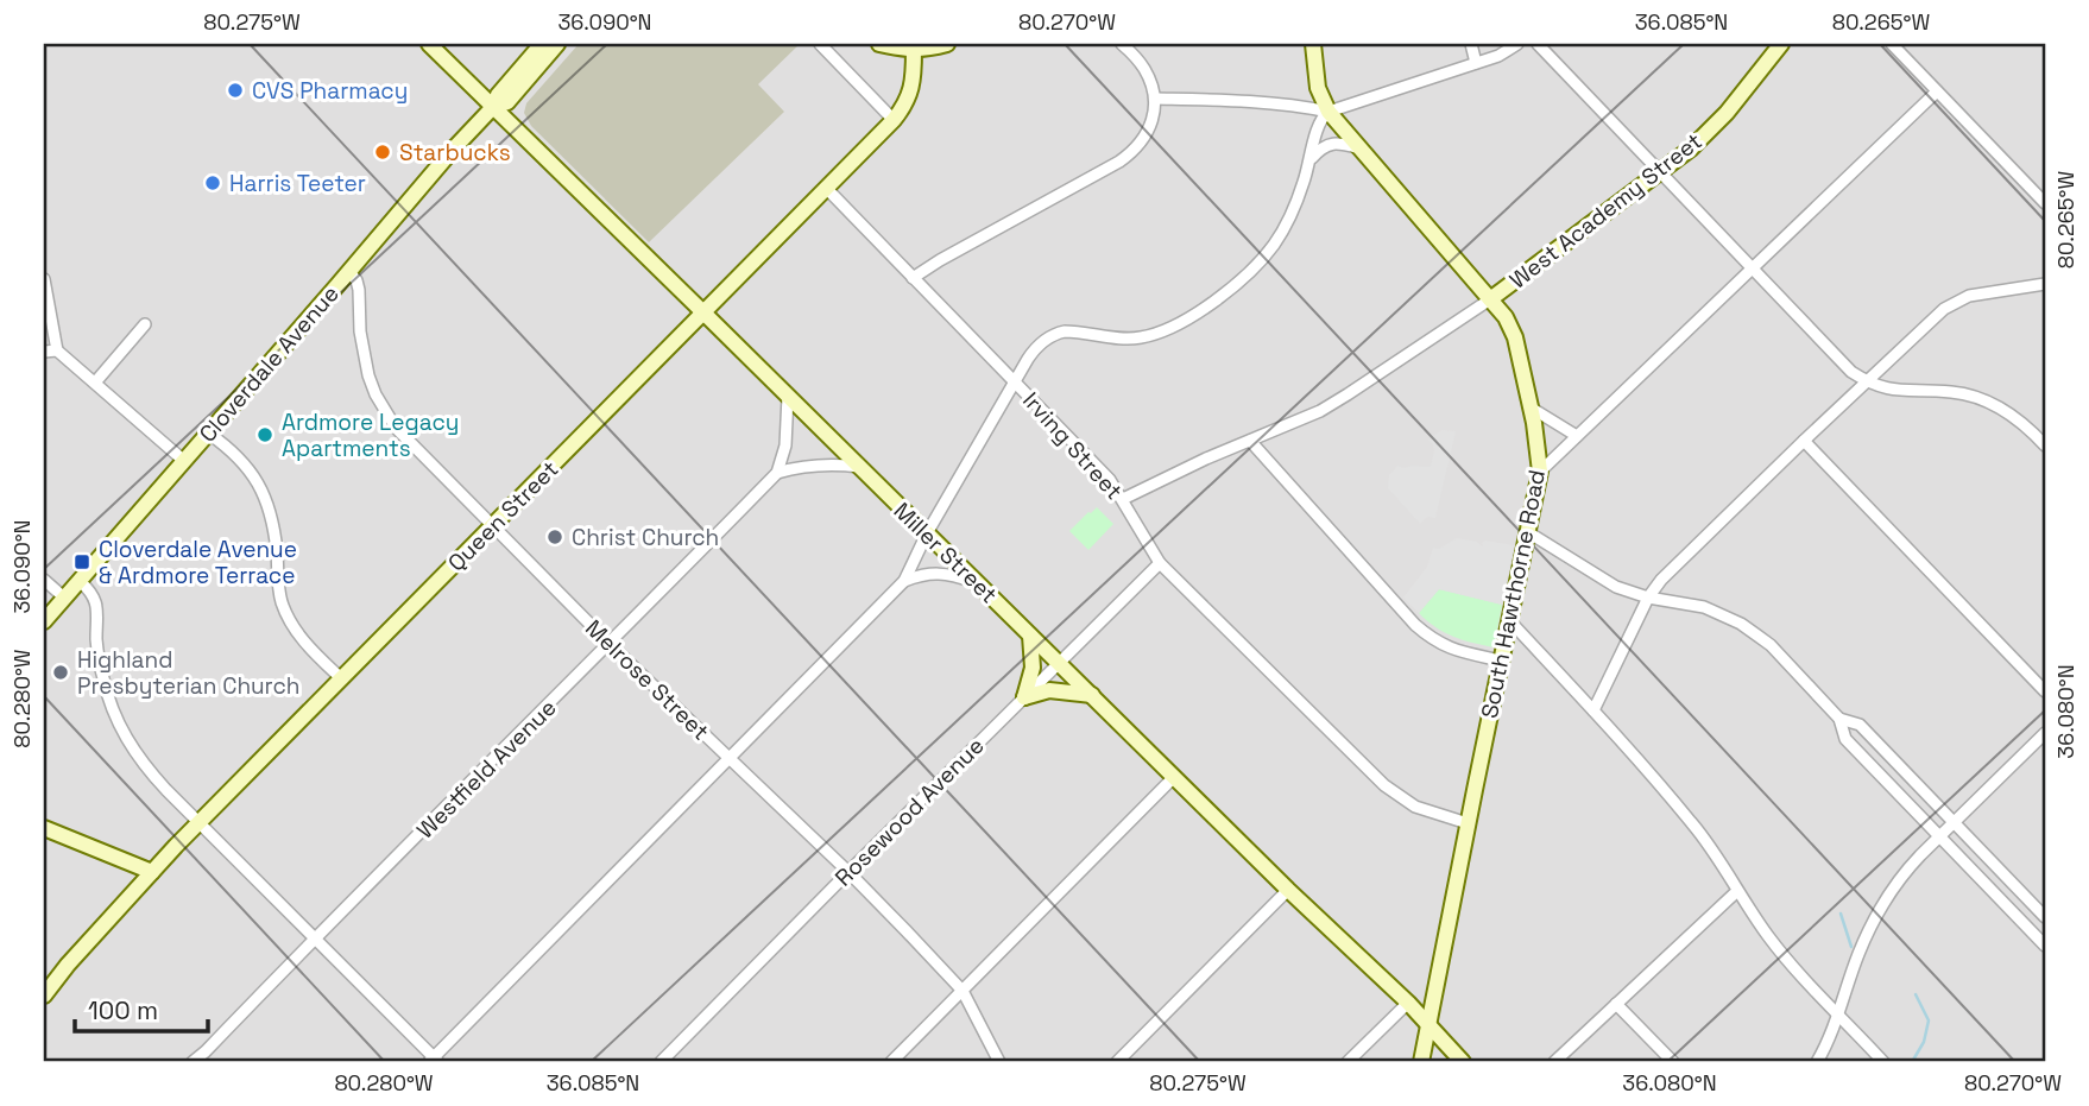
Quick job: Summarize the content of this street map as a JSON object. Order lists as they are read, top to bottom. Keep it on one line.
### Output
{"streets":{"main road":["West Academy Street","Cloverdale Avenue","Queen Street","Miller Street","South Hawthorne Road"],"street":["Irving Street","Melrose Street","Westfield Avenue","Rosewood Avenue"]},"crossings":[["West Academy Street","South Hawthorne Road"],["Cloverdale Avenue","Miller Street"],["Cloverdale Avenue","Melrose Street"],["Irving Street","Queen Street"],["Irving Street","South Hawthorne Road"],["Irving Street","Rosewood Avenue"],["Queen Street","Miller Street"],["Queen Street","Melrose Street"],["Miller Street","South Hawthorne Road"],["Miller Street","Rosewood Avenue"],["Melrose Street","Westfield Avenue"],["Melrose Street","Rosewood Avenue"]],"places":{"other":["CVS Pharmacy","Starbucks","Harris Teeter","Ardmore Legacy Apartments","Christ Church","Highland Presbyterian Church"],"transit":["Cloverdale Avenue & Ardmore Terrace"]},"scale_bar":"100 m","coordinates":["80.275°W","36.090°N","80.270°W","36.085°N","80.265°W","80.280°W","36.080°N"]}
